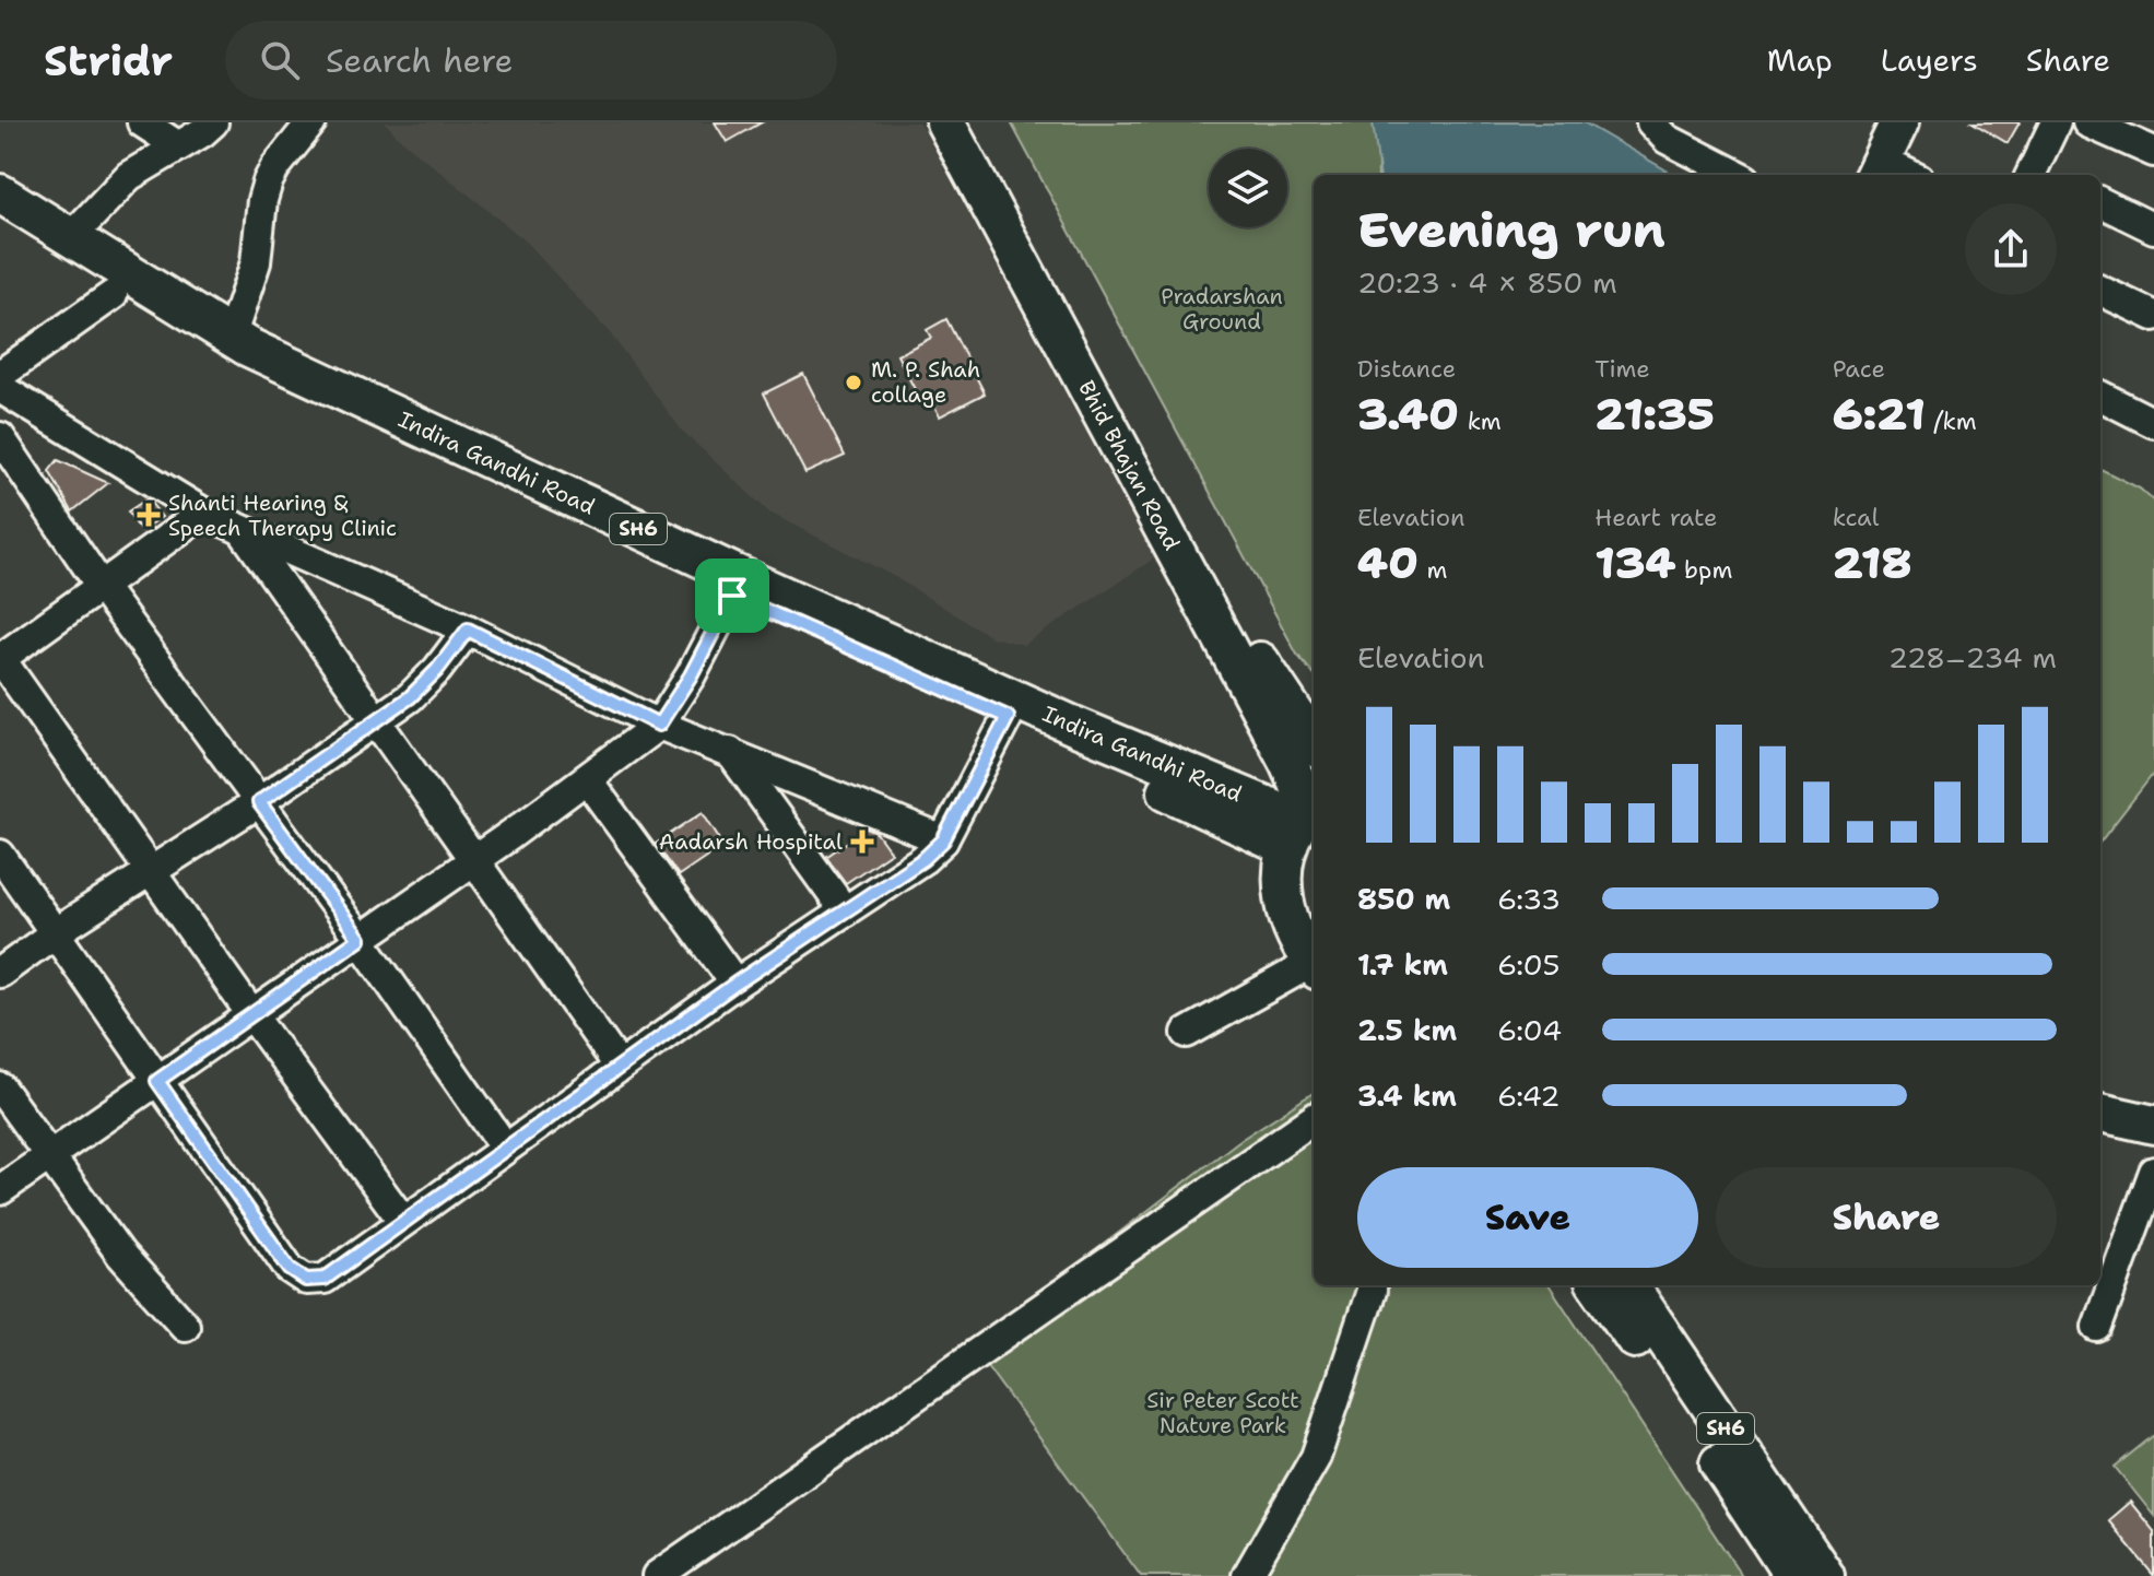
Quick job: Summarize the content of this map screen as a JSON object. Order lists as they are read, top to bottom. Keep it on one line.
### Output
{"streets":{"main road":["Indira Gandhi Road","Bhid Bhajan Road","SH6"]},"crossings":[["Indira Gandhi Road","Bhid Bhajan Road"]],"parks":["Pradarshan Ground","Sir Peter Scott Nature Park"],"places":{"other":["M. P. Shah collage"],"health":["Shanti Hearing & Speech Therapy Clinic","Aadarsh Hospital"]},"page":{"header":"Stridr","search":"Search here","nav":["Map","Layers","Share"],"heading":["Evening run","20:23 · 4 × 850 m"],"stats":[["Distance","3.40 km"],["Time","21:35"],["Pace","6:21 /km"],["Elevation","40 m"],["Heart rate","134 bpm"],["kcal","218"]],"chart":["Elevation","228–234 m"],"list":[{"name":"850 m","note":"6:33"},{"name":"1.7 km","note":"6:05"},{"name":"2.5 km","note":"6:04"},{"name":"3.4 km","note":"6:42"}],"buttons":["Save","Share"]}}
